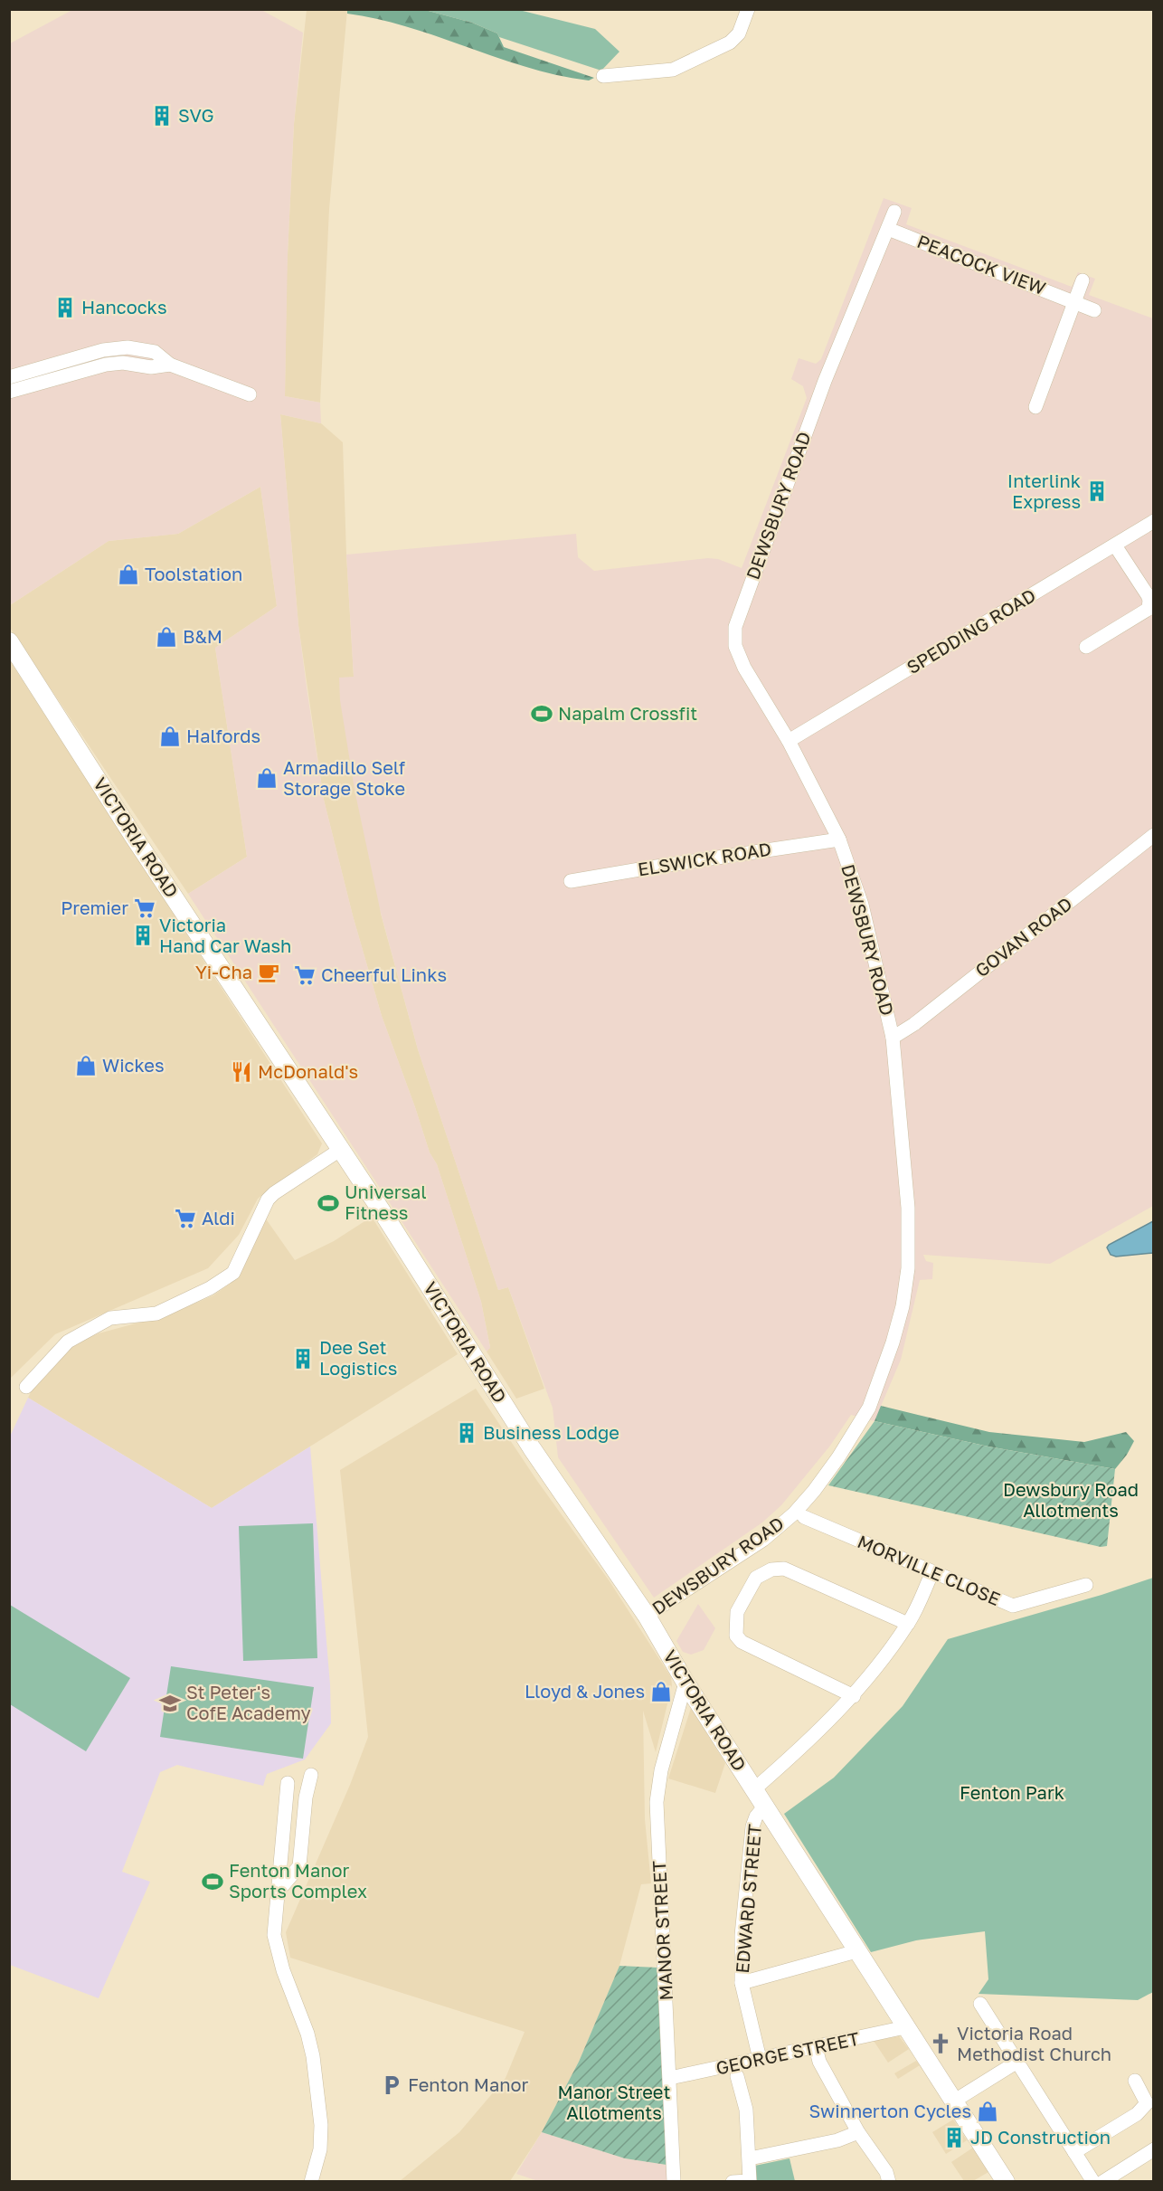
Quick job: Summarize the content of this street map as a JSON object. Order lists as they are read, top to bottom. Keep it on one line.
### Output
{"streets":{"main road":["VICTORIA ROAD"],"street":["PEACOCK VIEW","DEWSBURY ROAD","SPEDDING ROAD","ELSWICK ROAD","GOVAN ROAD","MORVILLE CLOSE","EDWARD STREET","MANOR STREET","GEORGE STREET"]},"crossings":[["PEACOCK VIEW","DEWSBURY ROAD"],["DEWSBURY ROAD","SPEDDING ROAD"],["DEWSBURY ROAD","VICTORIA ROAD"],["DEWSBURY ROAD","ELSWICK ROAD"],["DEWSBURY ROAD","GOVAN ROAD"],["VICTORIA ROAD","EDWARD STREET"],["VICTORIA ROAD","MANOR STREET"],["VICTORIA ROAD","GEORGE STREET"],["EDWARD STREET","GEORGE STREET"],["MANOR STREET","GEORGE STREET"]],"parks":["Dewsbury Road Allotments","Fenton Park","Manor Street Allotments"],"places":{"building":["SVG","Hancocks","Interlink Express","Victoria Hand Car Wash","Dee Set Logistics","Business Lodge","JD Construction"],"shop":["Toolstation","B&M","Halfords","Armadillo Self Storage Stoke","Wickes","Lloyd & Jones","Swinnerton Cycles"],"sports":["Napalm Crossfit","Universal Fitness","Fenton Manor Sports Complex"],"supermarket":["Premier","Cheerful Links","Aldi"],"cafe":["Yi-Cha"],"restaurant":["McDonald's"],"school or university":["St Peter's CofE Academy"],"church":["Victoria Road Methodist Church"],"parking":["Fenton Manor"]}}
